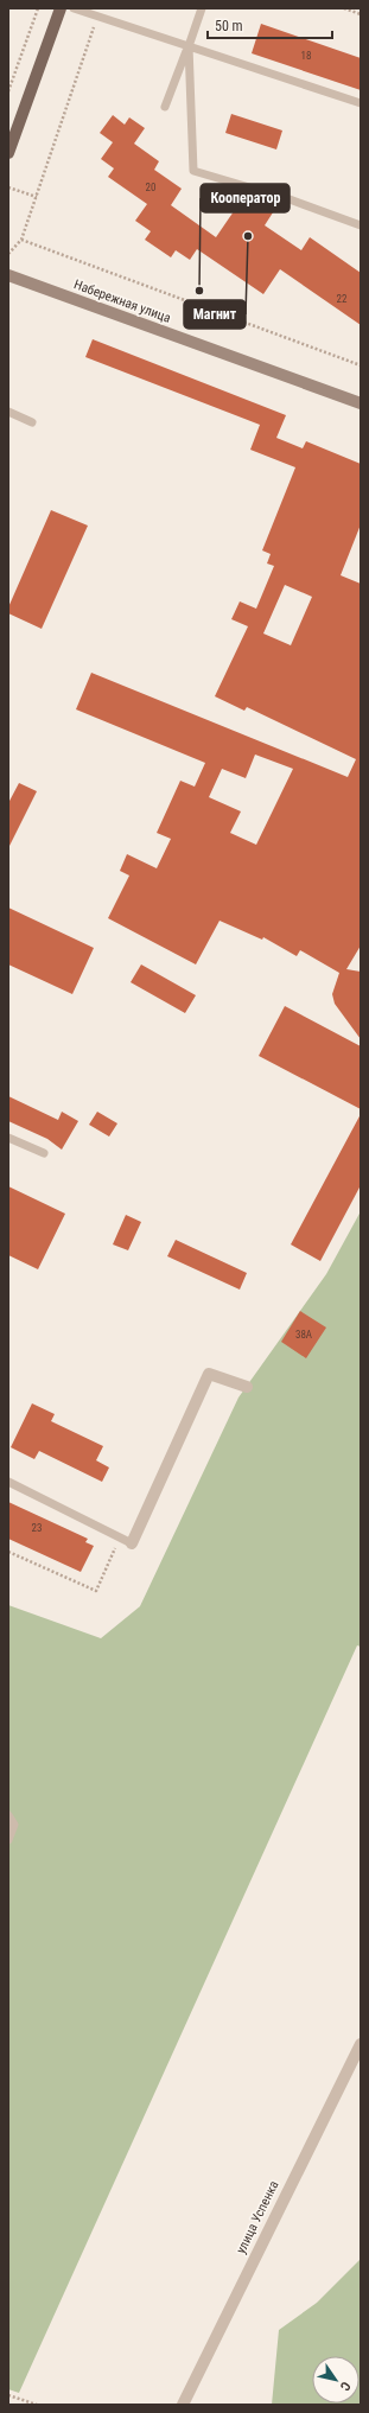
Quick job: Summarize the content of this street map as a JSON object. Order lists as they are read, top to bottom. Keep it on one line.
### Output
{"streets":{"main road":["Набережная улица"],"street":["улица Успенка"]},"places":["Магнит","Кооператор"],"house_numbers":["18","20","22","38А","23"],"scale_bar":"50 m","north":"bottom right"}
